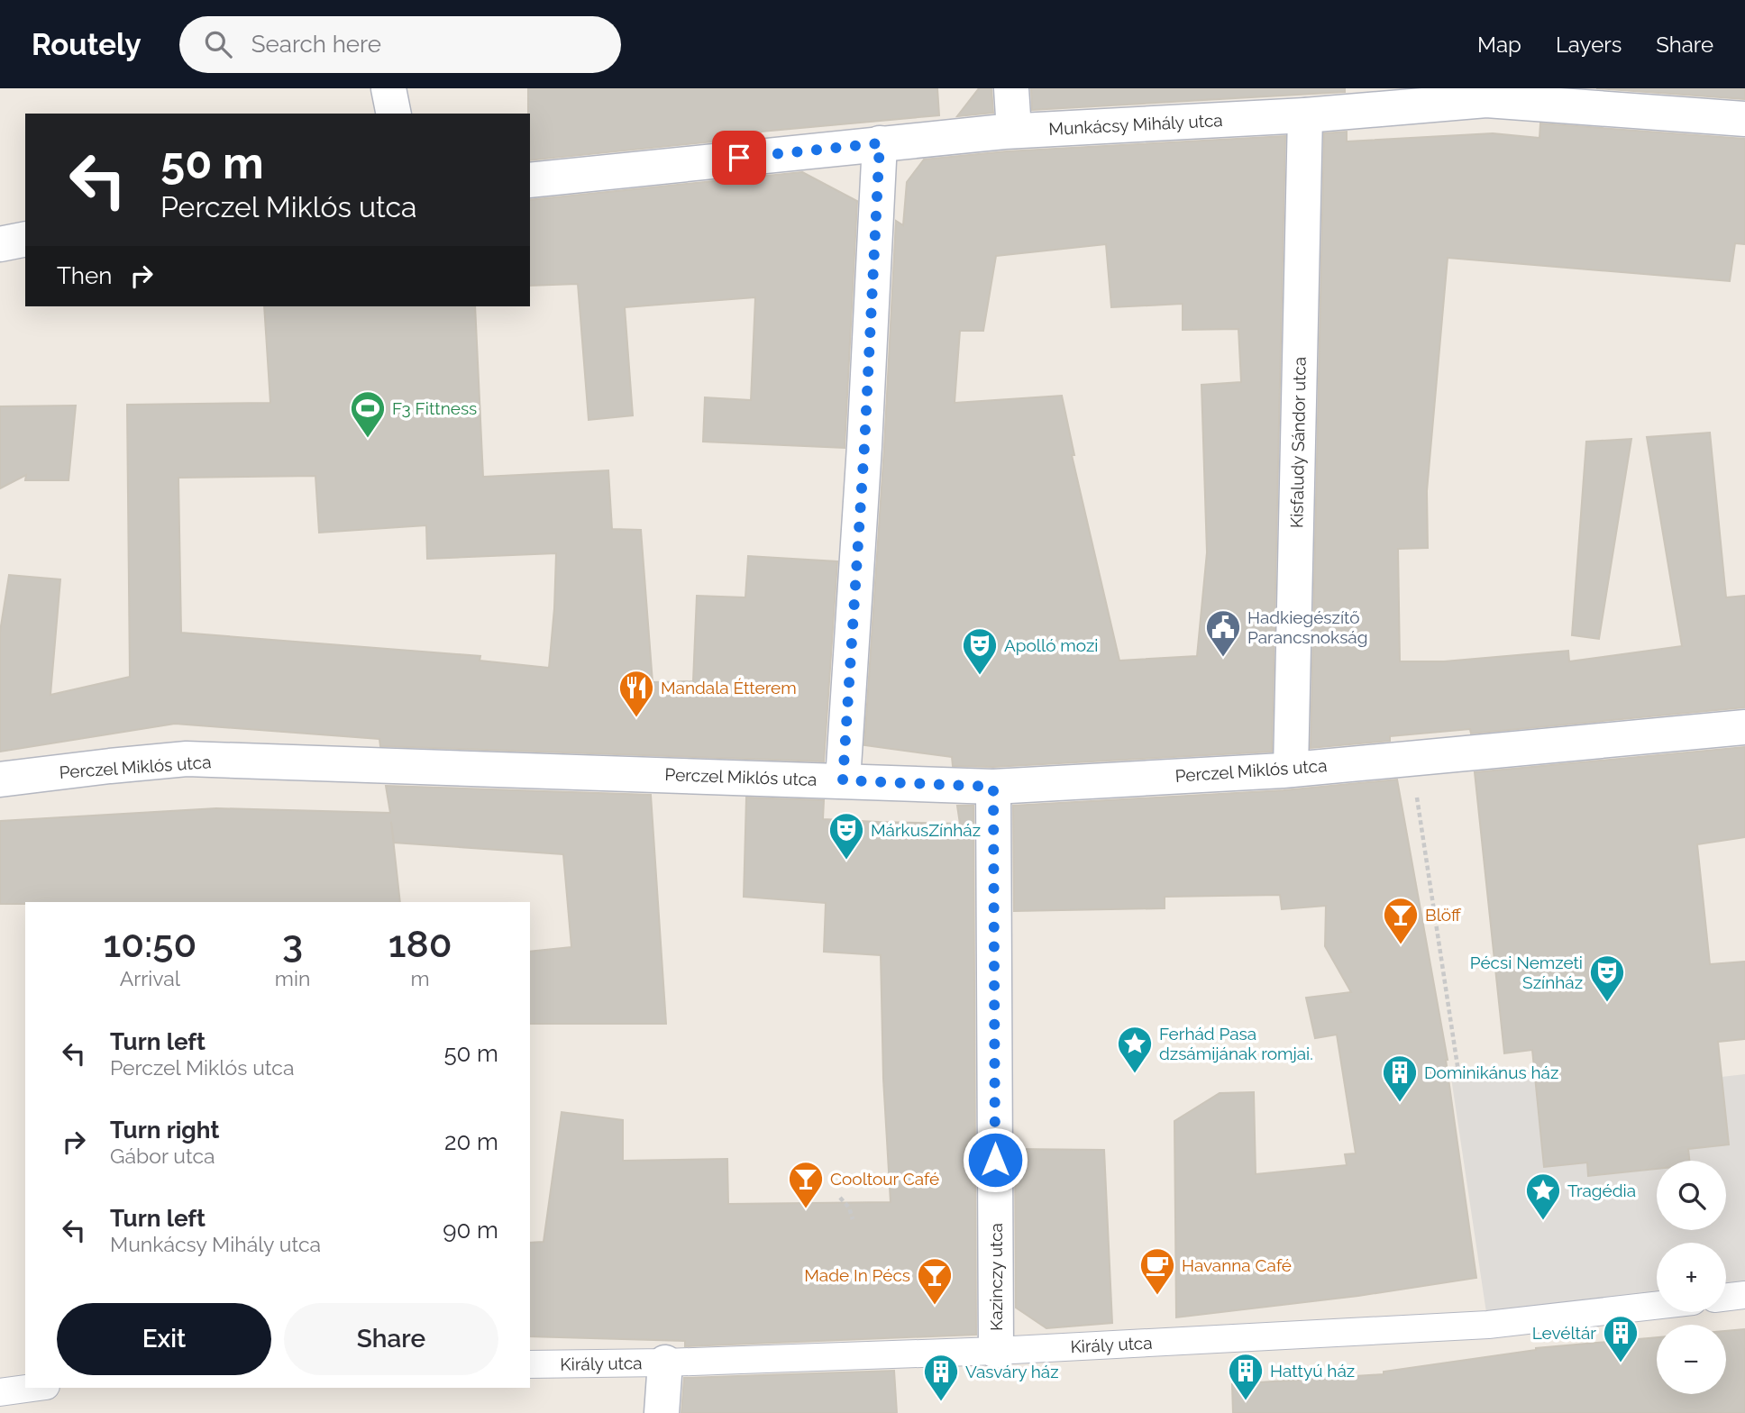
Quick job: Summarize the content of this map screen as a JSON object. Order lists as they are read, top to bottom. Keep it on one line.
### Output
{"streets":{"street":["Munkácsy Mihály utca","Kisfaludy Sándor utca","Perczel Miklós utca","Kazinczy utca","Király utca"]},"crossings":[["Munkácsy Mihály utca","Kisfaludy Sándor utca"],["Kisfaludy Sándor utca","Perczel Miklós utca"],["Perczel Miklós utca","Kazinczy utca"],["Kazinczy utca","Király utca"]],"places":{"sports":["F3 Fittness"],"public building":["Hadkiegészítő Parancsnokság"],"theatre":["Apolló mozi","MárkusZínház","Pécsi Nemzeti Színház"],"restaurant":["Mandala Étterem"],"bar":["Blöff","Cooltour Café","Made In Pécs"],"place":["Ferhád Pasa dzsámijának romjai.","Tragédia"],"building":["Dominikánus ház","Levéltár","Hattyú ház","Vasváry ház"],"cafe":["Havanna Café"]},"page":{"header":"Routely","search":"Search here","nav":["Map","Layers","Share"],"turn":["50 m","Perczel Miklós utca"],"then":"Then","eta":["10:50","Arrival","3","min","180","m"],"list":[{"name":"Turn left","note":"Perczel Miklós utca","value":"50 m"},{"name":"Turn right","note":"Gábor utca","value":"20 m"},{"name":"Turn left","note":"Munkácsy Mihály utca","value":"90 m"}],"map_buttons":["+","−"],"buttons":["Exit","Share"]}}
